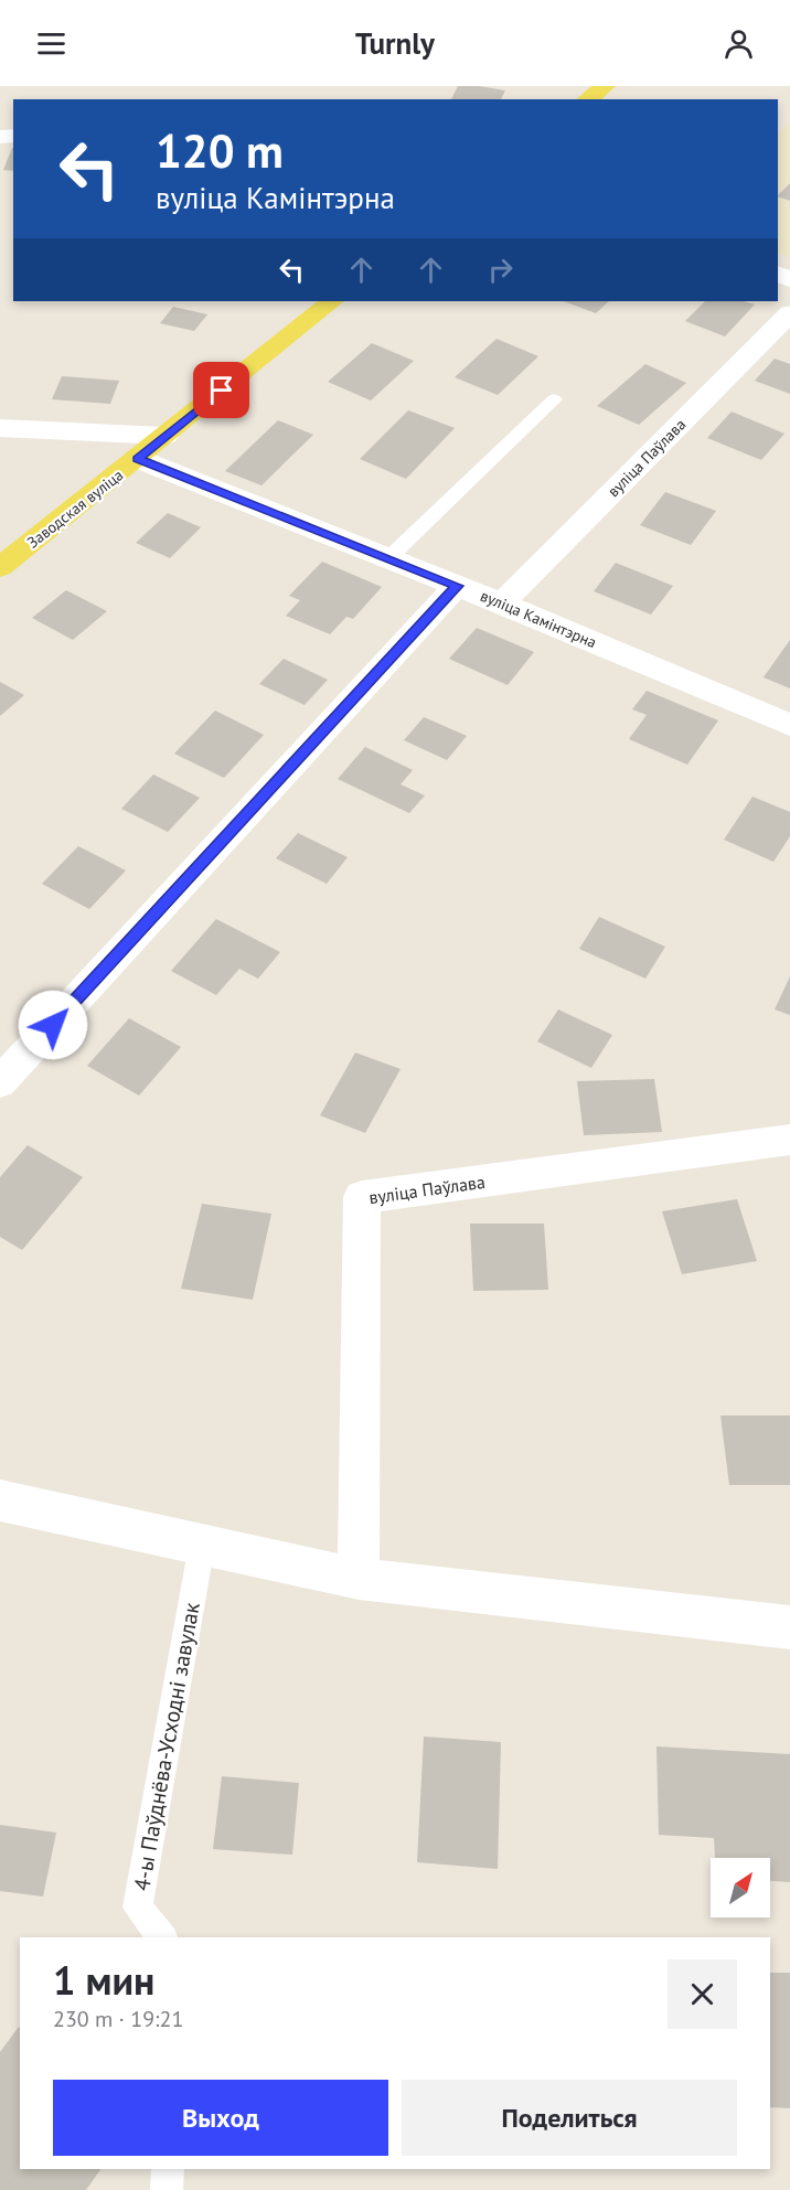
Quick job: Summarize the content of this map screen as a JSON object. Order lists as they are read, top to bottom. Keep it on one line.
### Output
{"streets":{"main road":["Заводская вуліца"],"street":["вуліца Паўлава","вуліца Камінтэрна"],"lane":["4-ы Паўднёва-Усходні завулак"]},"crossings":[["вуліца Паўлава","вуліца Камінтэрна"],["Заводская вуліца","вуліца Камінтэрна"]],"north":"top right","page":{"header":"Turnly","turn":["120 m","вуліца Камінтэрна"],"heading":["1 мин","230 m · 19:21"],"buttons":["Выход","Поделиться"]}}
